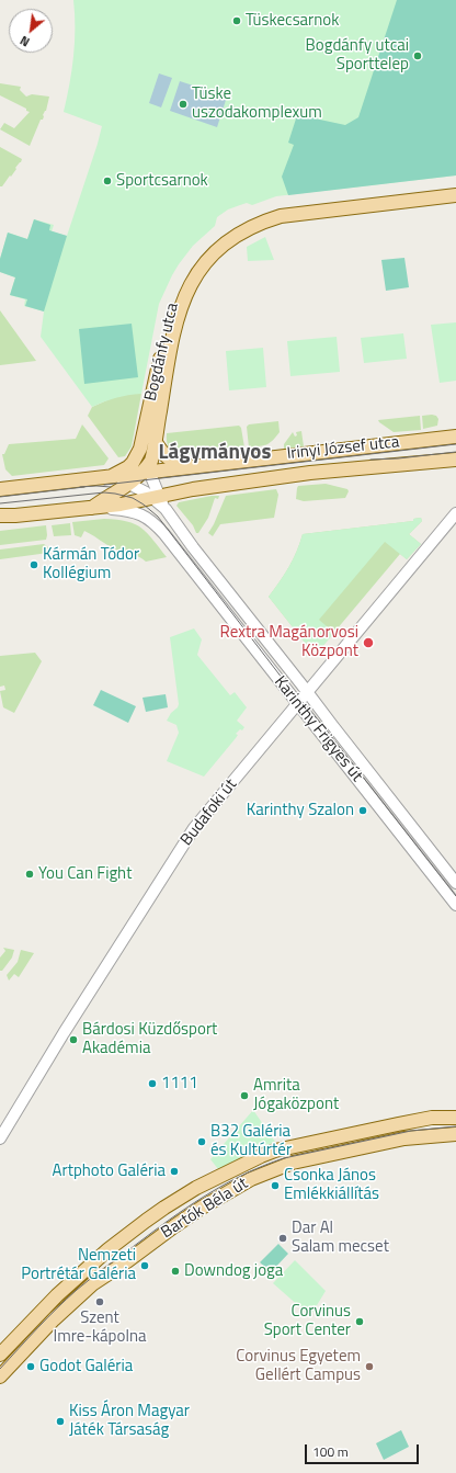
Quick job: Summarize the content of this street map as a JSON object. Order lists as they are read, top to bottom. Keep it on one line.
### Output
{"streets":{"main road":["Bogdánfy utca","Irinyi József utca","Bartók Béla út"],"street":["Karinthy Frigyes út","Budafoki út"]},"crossings":[["Bogdánfy utca","Irinyi József utca"],["Bogdánfy utca","Karinthy Frigyes út"],["Irinyi József utca","Karinthy Frigyes út"],["Karinthy Frigyes út","Budafoki út"]],"districts":["Lágymányos"],"places":["Tüskecsarnok","Bogdánfy utcai Sporttelep","Tüske uszodakomplexum","Sportcsarnok","Kármán Tódor Kollégium","Rextra Magánorvosi Központ","Karinthy Szalon","You Can Fight","Bárdosi Küzdősport Akadémia","1111","Amrita Jógaközpont","B32 Galéria és Kultúrtér","Artphoto Galéria","Csonka János Emlékkiállítás","Dar Al Salam mecset","Nemzeti Portrétár Galéria","Downdog joga","Szent Imre-kápolna","Corvinus Sport Center","Godot Galéria","Corvinus Egyetem Gellért Campus","Kiss Áron Magyar Játék Társaság"],"scale_bar":"100 m","north":"bottom left"}
